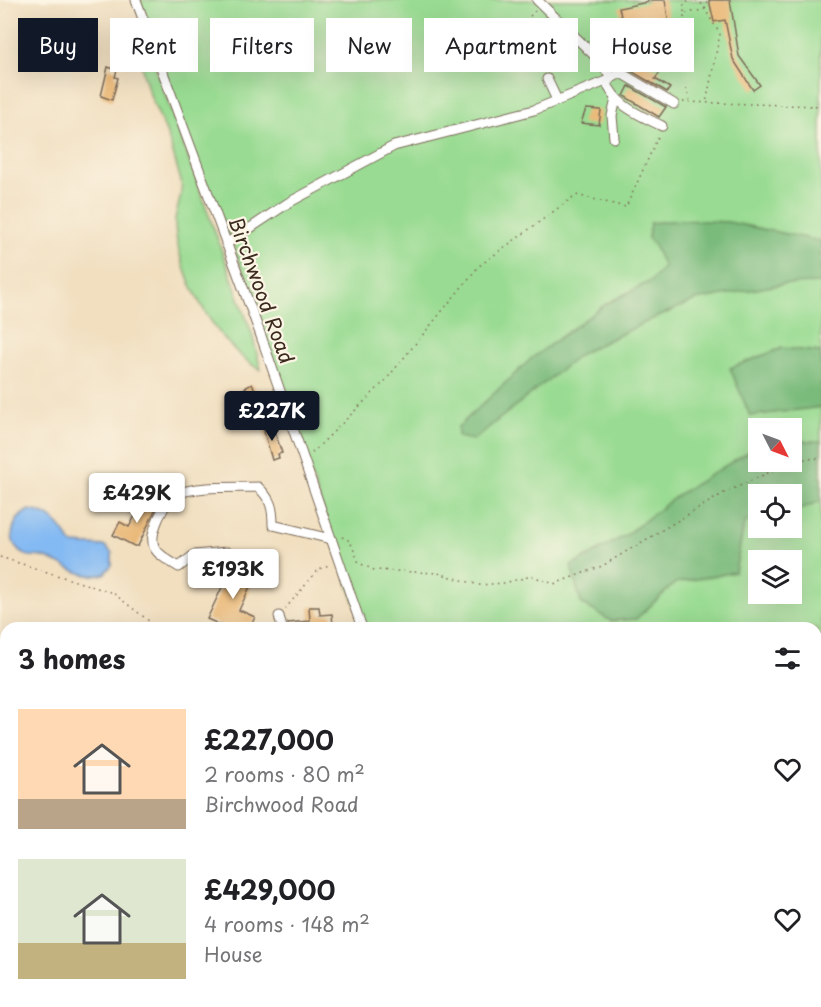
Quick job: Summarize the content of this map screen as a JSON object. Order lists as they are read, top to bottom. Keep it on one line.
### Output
{"streets":{"street":["Birchwood Road"]},"north":"bottom right","page":{"chip":["Buy","Rent","Filters","New","Apartment","House"],"price":["£227K","£429K","£193K"],"heading":"3 homes","list":[{"name":"£227,000","note":"2 rooms · 80 m² · Birchwood Road"},{"name":"£429,000","note":"4 rooms · 148 m² · House"}]}}
